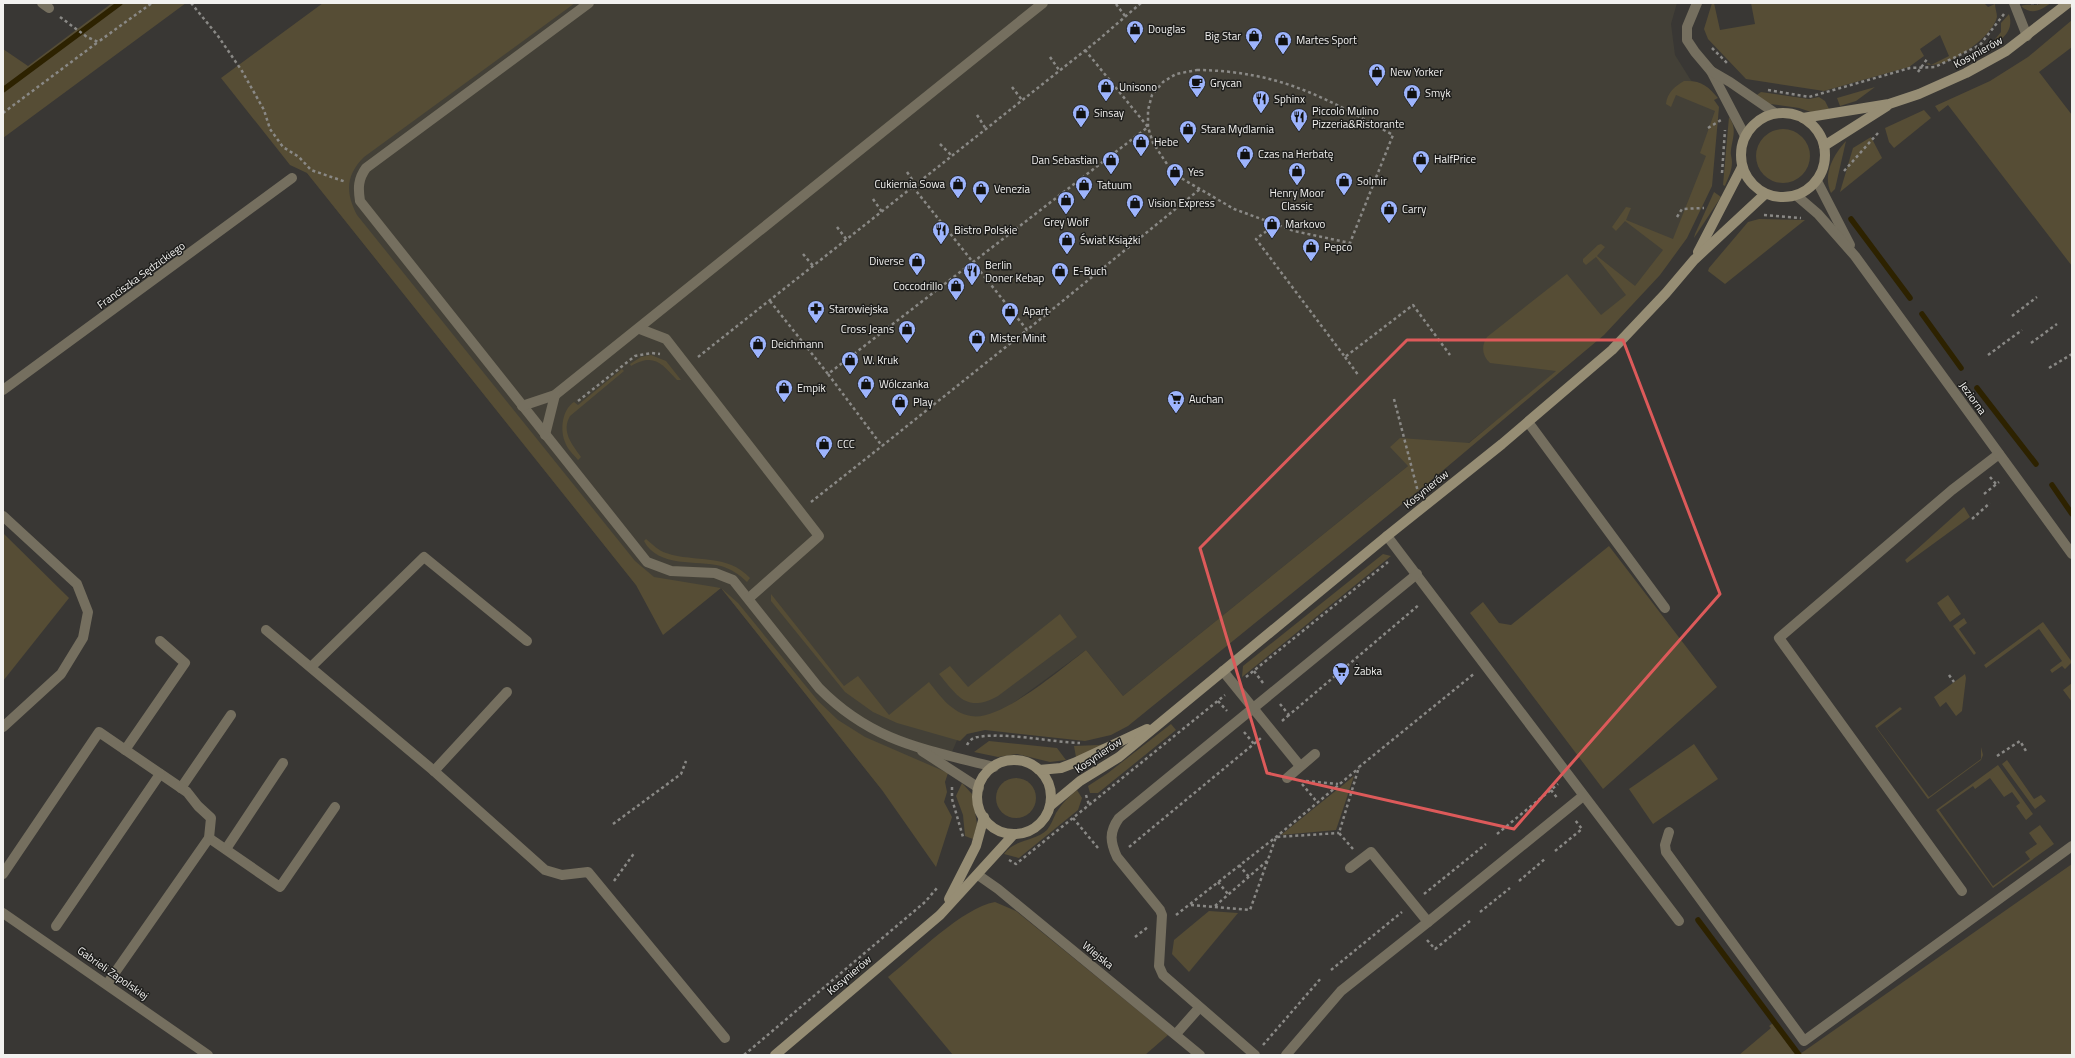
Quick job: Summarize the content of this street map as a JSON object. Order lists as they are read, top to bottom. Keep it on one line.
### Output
{"streets":{"main road":["Kosynierów"],"street":["Franciszka Sędzickiego","Jeziorna","Wiejska","Gabrieli Zapolskiej"]},"crossings":[["Kosynierów","Jeziorna"],["Kosynierów","Wiejska"]],"places":{"shop":["Douglas","Big Star","Martes Sport","New Yorker","Unisono","Smyk","Sinsay","Stara Mydlarnia","Hebe","Czas na Herbatę","HalfPrice","Dan Sebastian","Henry Moor Classic","Yes","Solmir","Cukiernia Sowa","Tatuum","Venezia","Grey Wolf","Vision Express","Carry","Markovo","Świat Książki","Pepco","Diverse","E-Buch","Coccodrillo","Apart","Cross Jeans","Mister Minit","Deichmann","W. Kruk","Wólczanka","Empik","Play","CCC"],"cafe":["Grycan"],"restaurant":["Sphinx","Piccolo Mulino Pizzeria&Ristorante","Bistro Polskie","Berlin Doner Kebap"],"pharmacy":["Starowiejska"],"supermarket":["Auchan","Żabka"]}}
